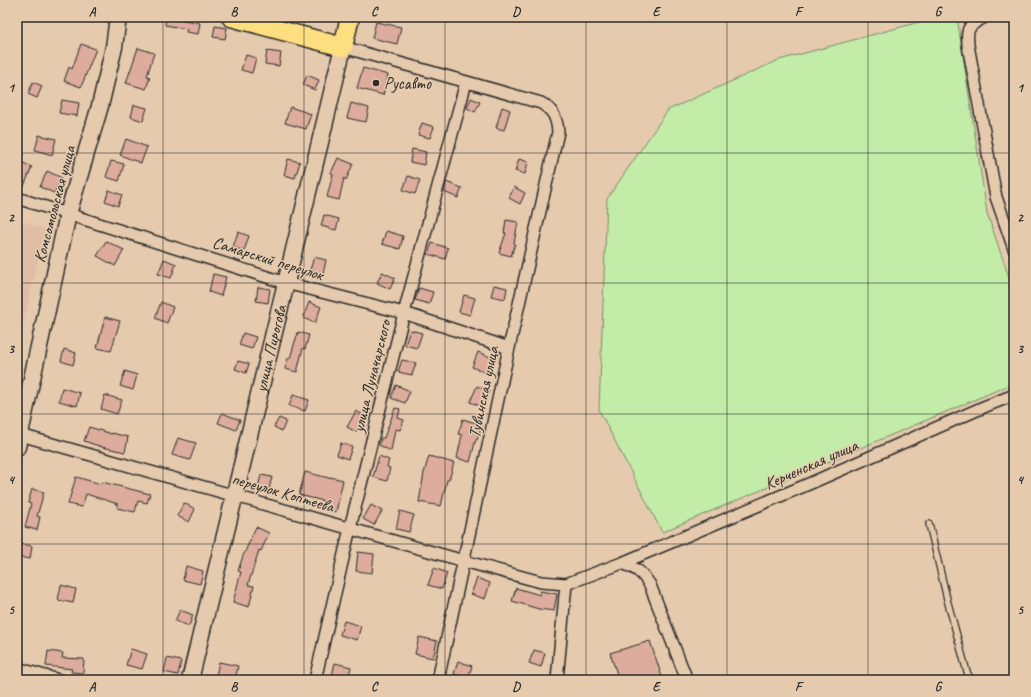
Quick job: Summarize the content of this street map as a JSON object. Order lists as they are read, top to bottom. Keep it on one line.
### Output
{"streets":{"main road":["Комсомольская улица","улица Пирогова"],"street":["Самарский переулок","улица Луначарского","Тувинская улица","Керченская улица","переулок Коптеева"]},"crossings":[["Комсомольская улица","Самарский переулок"],["Комсомольская улица","переулок Коптеева"],["Самарский переулок","улица Пирогова"],["Самарский переулок","улица Луначарского"],["Самарский переулок","Тувинская улица"],["улица Пирогова","переулок Коптеева"],["улица Луначарского","Тувинская улица"],["улица Луначарского","переулок Коптеева"],["Тувинская улица","переулок Коптеева"],["Керченская улица","переулок Коптеева"]],"places":["Русавто"],"grid":{"columns":["A","B","C","D","E","F","G"],"rows":["1","2","3","4","5"]}}
